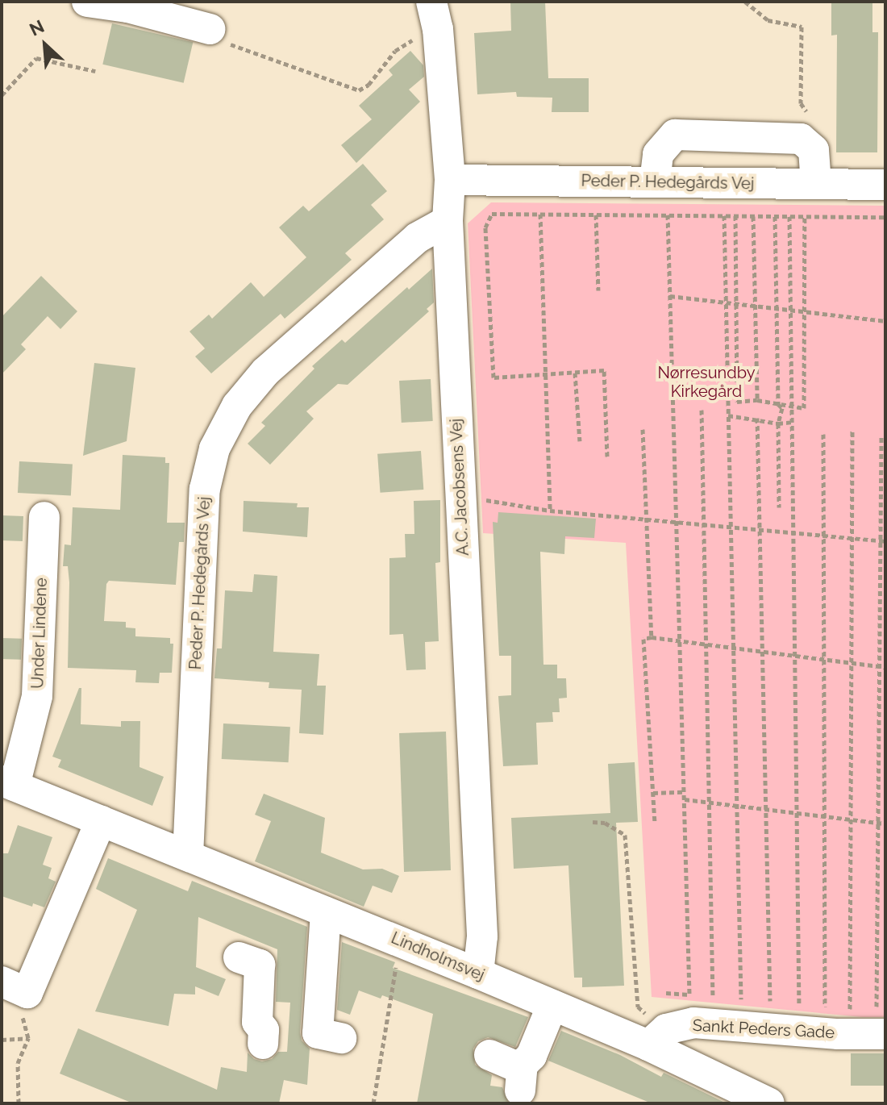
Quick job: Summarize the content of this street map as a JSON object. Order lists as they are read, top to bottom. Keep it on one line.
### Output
{"streets":{"street":["Peder P. Hedegårds Vej","A.C. Jacobsens Vej","Under Lindene","Lindholmsvej","Sankt Peders Gade"]},"crossings":[["Peder P. Hedegårds Vej","A.C. Jacobsens Vej"],["Peder P. Hedegårds Vej","Lindholmsvej"],["A.C. Jacobsens Vej","Lindholmsvej"],["Under Lindene","Lindholmsvej"],["Lindholmsvej","Sankt Peders Gade"]],"parks":["Nørresundby Kirkegård"],"north":"top left"}
